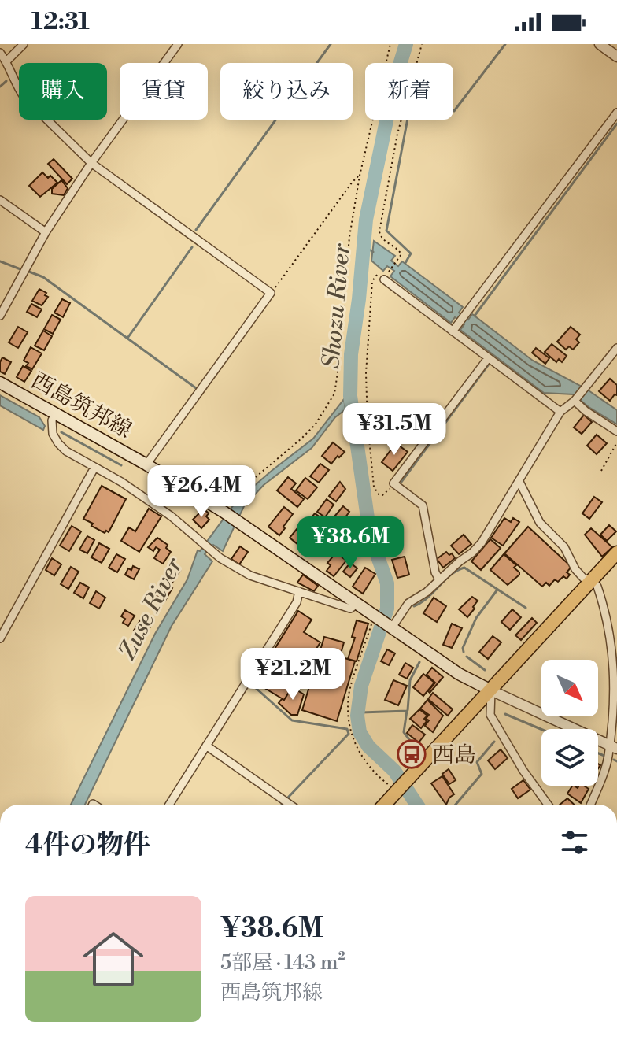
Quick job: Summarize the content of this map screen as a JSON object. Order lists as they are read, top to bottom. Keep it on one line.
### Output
{"streets":{"main road":["西島筑邦線"]},"water":["Shozu River","Zuse River"],"places":{"bus stop":["西島"]},"north":"bottom right","page":{"status":"12:31","chip":["購入","賃貸","絞り込み","新着"],"price":["¥31.5M","¥26.4M","¥38.6M","¥21.2M"],"heading":"4件の物件","list":[{"name":"¥38.6M","note":"5部屋 · 143 m² · 西島筑邦線"}]}}
